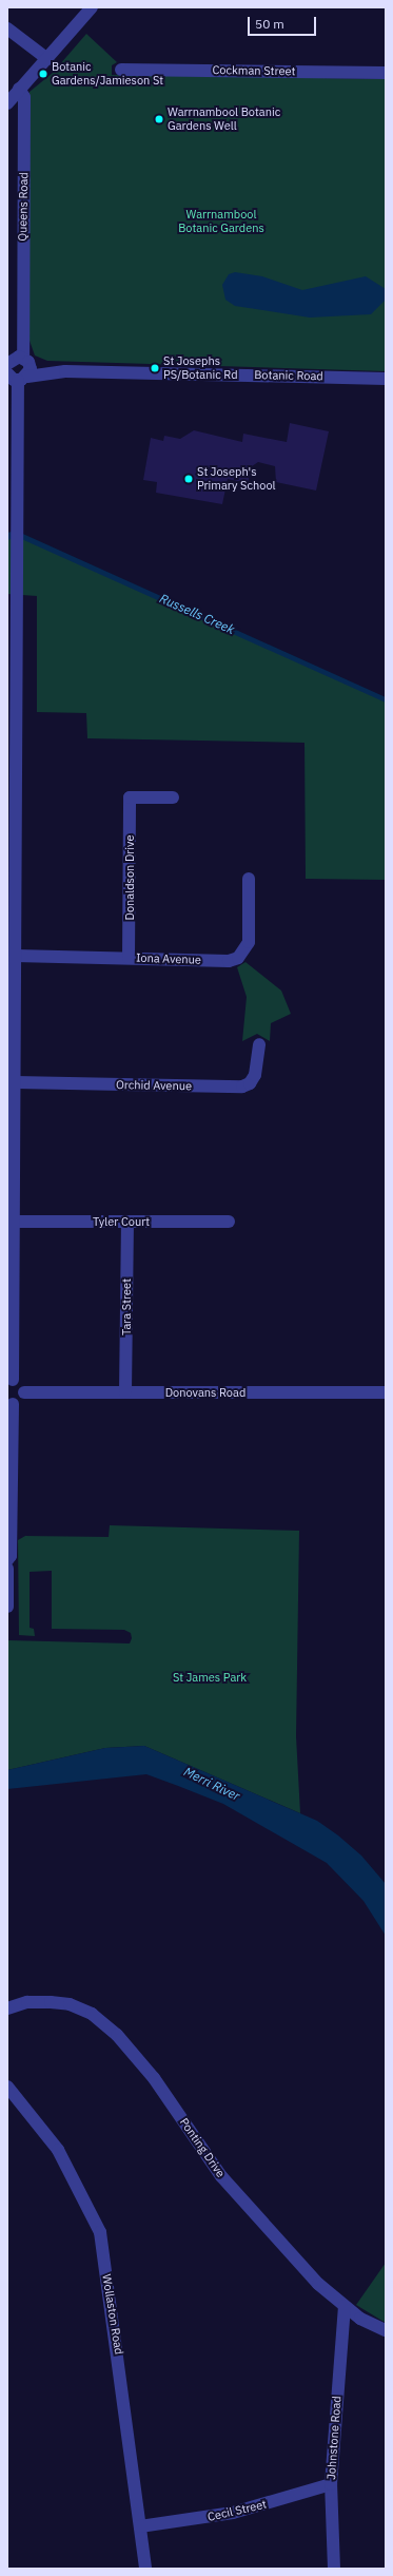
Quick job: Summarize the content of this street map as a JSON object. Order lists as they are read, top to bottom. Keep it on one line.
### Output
{"streets":{"street":["Cockman Street","Queens Road","Botanic Road","Donaldson Drive","Iona Avenue","Orchid Avenue","Tyler Court","Tara Street","Donovans Road","Ponting Drive","Wollaston Road","Johnstone Road","Cecil Street"]},"crossings":[["Queens Road","Botanic Road"],["Queens Road","Iona Avenue"],["Queens Road","Orchid Avenue"],["Queens Road","Tyler Court"],["Donaldson Drive","Iona Avenue"],["Tyler Court","Tara Street"],["Tara Street","Donovans Road"],["Ponting Drive","Johnstone Road"],["Wollaston Road","Cecil Street"],["Johnstone Road","Cecil Street"]],"water":["Russells Creek","Merri River"],"parks":["Warrnambool Botanic Gardens","St James Park"],"places":["Botanic Gardens/Jamieson St","Warrnambool Botanic Gardens Well","St Josephs PS/Botanic Rd","St Joseph's Primary School"],"scale_bar":"50 m"}
